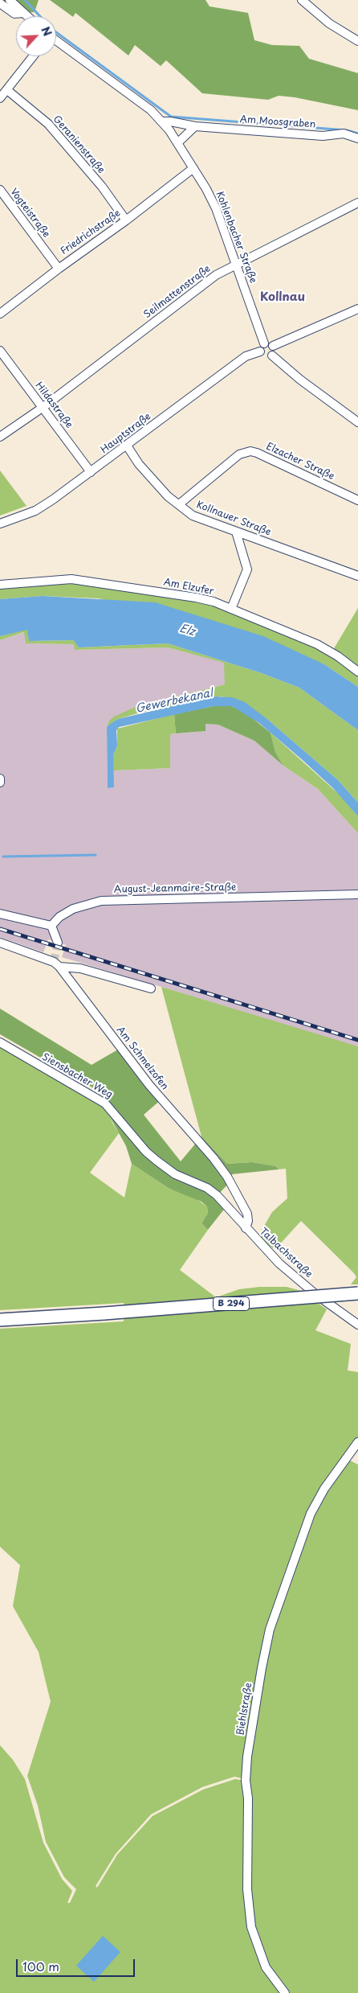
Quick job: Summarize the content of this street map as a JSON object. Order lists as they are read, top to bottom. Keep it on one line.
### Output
{"streets":{"highway":["B 294"],"street":["Am Moosgraben","Geranienstraße","Vogteistraße","Friedrichstraße","Kohlenbacher Straße","Seilmattenstraße","Hildastraße","Hauptstraße","Elzacher Straße","Kollnauer Straße","Am Elzufer","August-Jeanmaire-Straße","Am Schmelzofen","Siensbacher Weg","Talbachstraße","Biehlstraße"]},"crossings":[["Am Moosgraben","Kohlenbacher Straße"],["Geranienstraße","Friedrichstraße"],["Vogteistraße","Friedrichstraße"],["Friedrichstraße","Kohlenbacher Straße"],["Kohlenbacher Straße","Seilmattenstraße"],["Kohlenbacher Straße","Hauptstraße"],["Seilmattenstraße","Hildastraße"],["Hildastraße","Hauptstraße"],["Hauptstraße","Kollnauer Straße"],["Elzacher Straße","Kollnauer Straße"],["Am Schmelzofen","Talbachstraße"],["Siensbacher Weg","Talbachstraße"]],"districts":["Kollnau"],"water":["Elz","Gewerbekanal"],"scale_bar":"100 m","north":"top right"}
